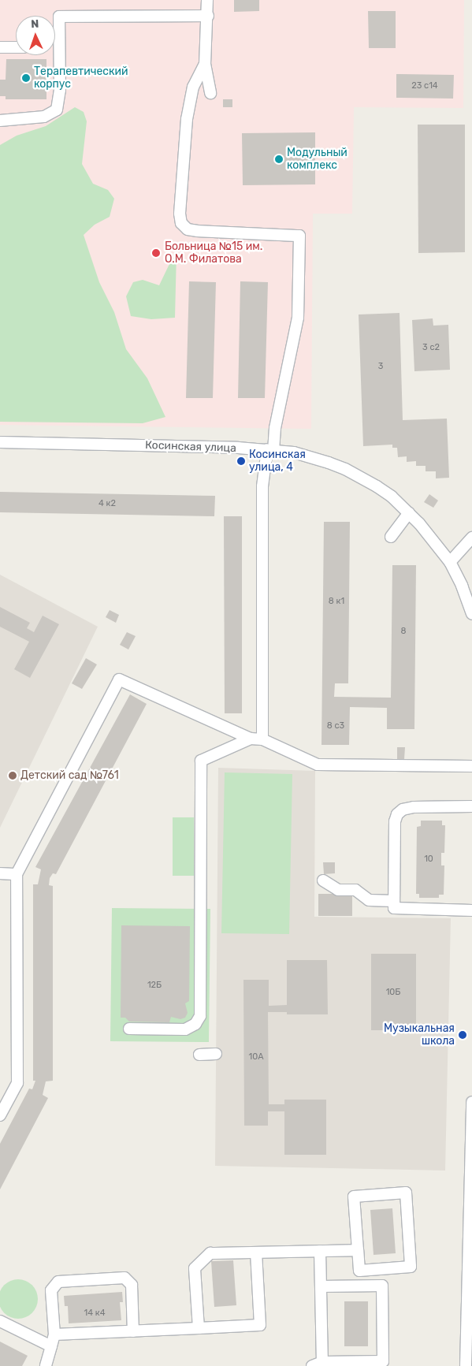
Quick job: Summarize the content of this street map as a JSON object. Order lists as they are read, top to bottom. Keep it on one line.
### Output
{"streets":{"street":["Косинская улица"]},"places":["Терапевтический корпус","Модульный комплекс","Больница №15 им. О.М. Филатова","Косинская улица, 4","Детский сад №761","Музыкальная школа"],"house_numbers":["23 с14","3 с2","3","4 к2","8 к1","8","8 с3","10","12Б","10Б","10А","14 к4"],"north":"top"}
